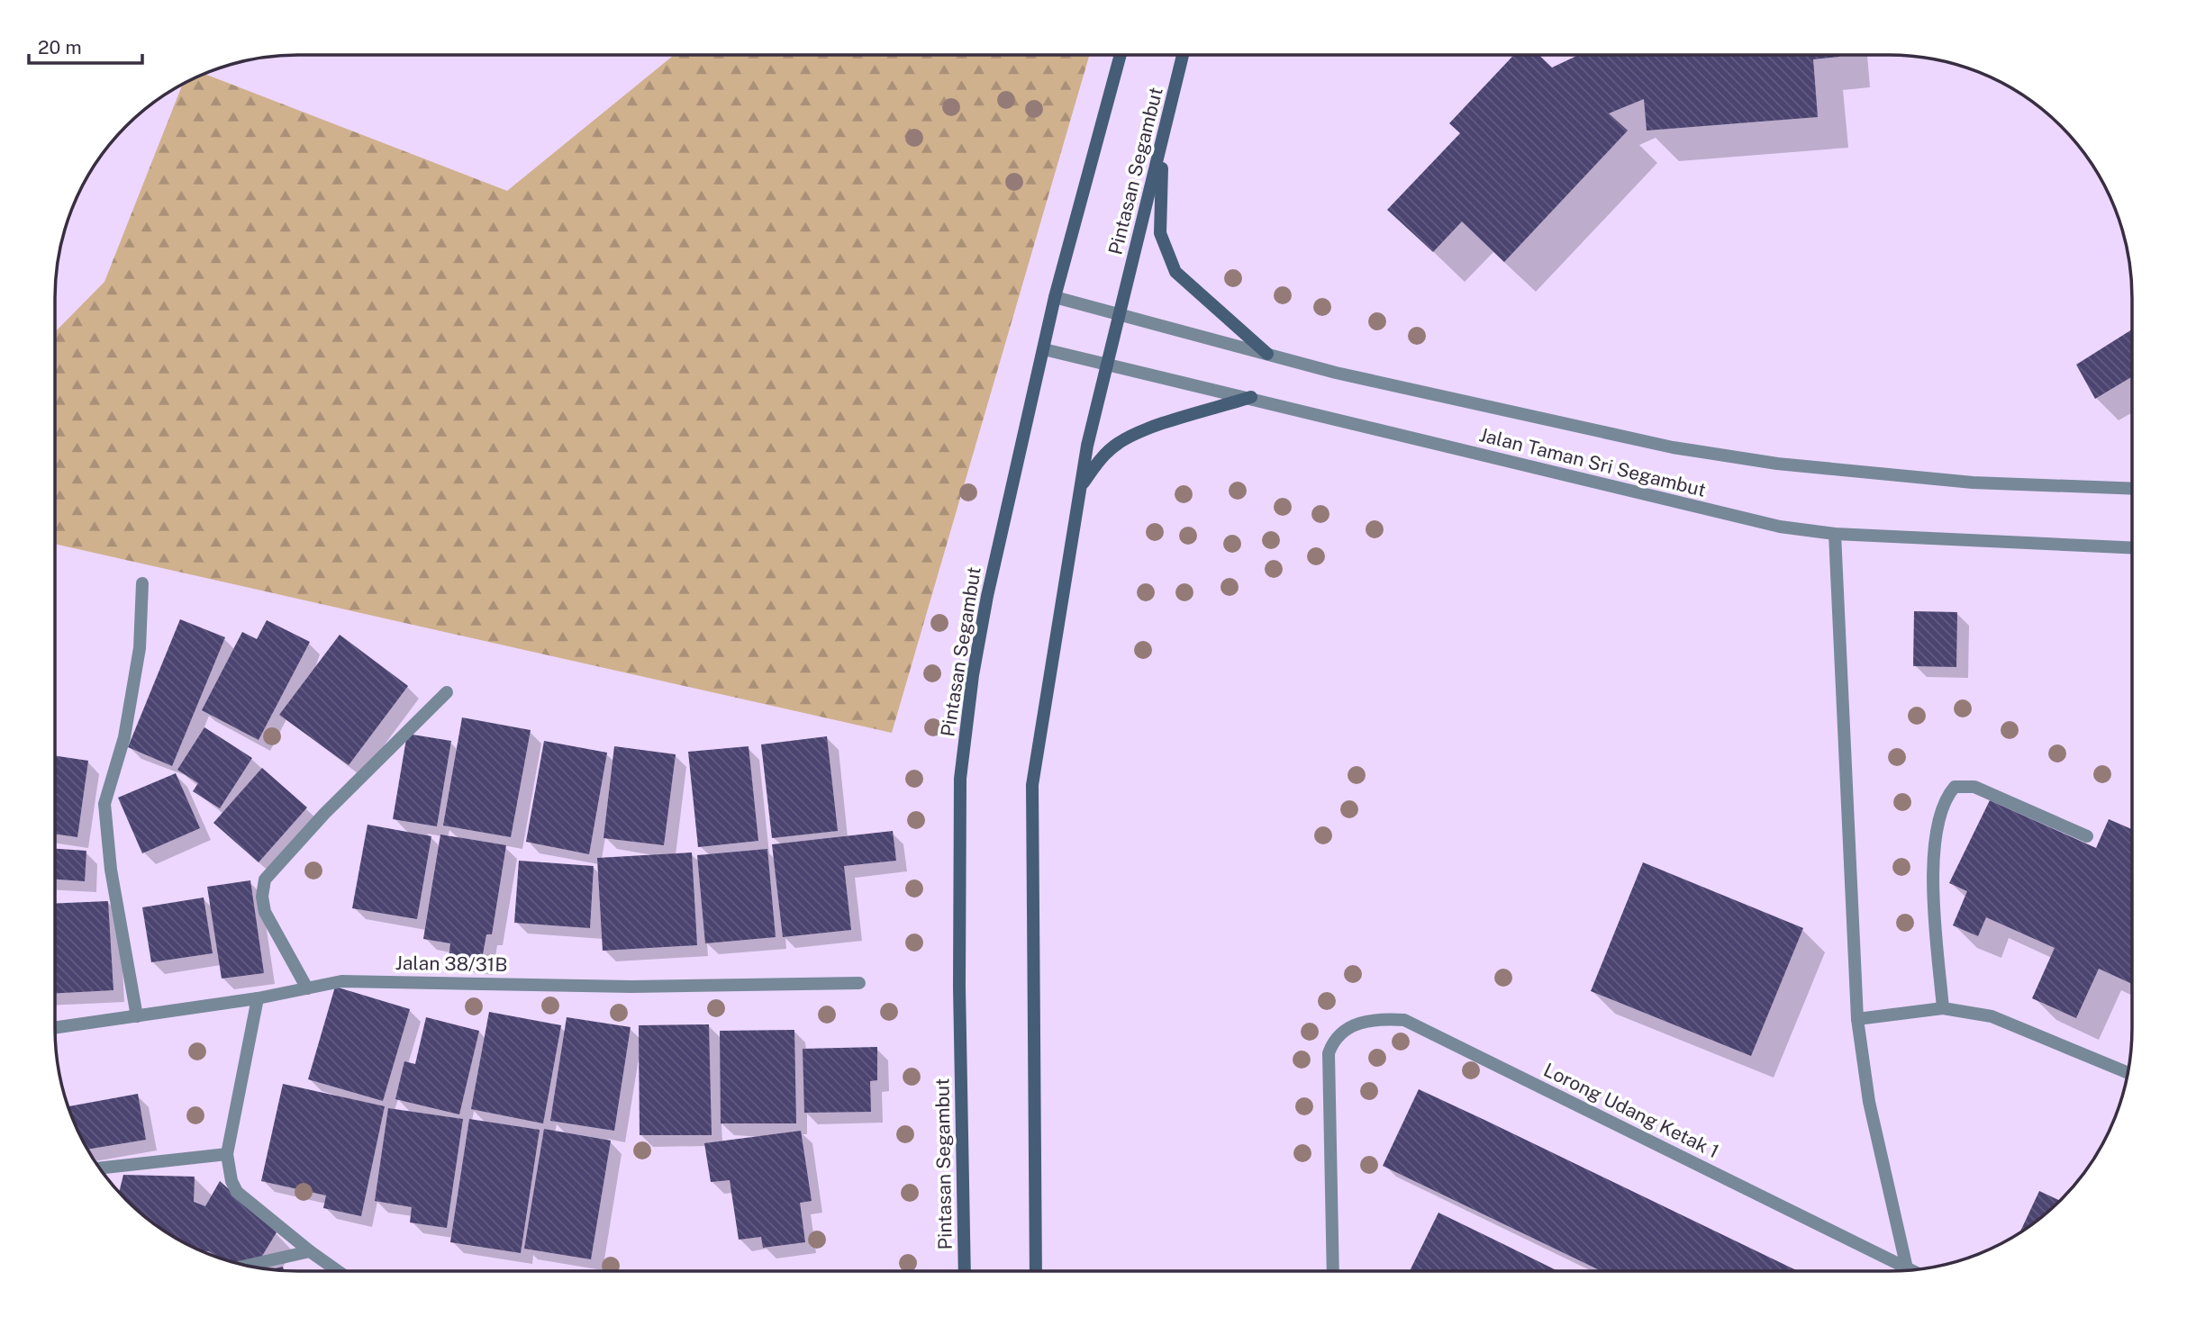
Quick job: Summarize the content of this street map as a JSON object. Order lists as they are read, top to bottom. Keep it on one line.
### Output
{"streets":{"main road":["Pintasan Segambut"],"street":["Jalan Taman Sri Segambut","Jalan 38/31B","Lorong Udang Ketak 1"]},"crossings":[["Pintasan Segambut","Jalan Taman Sri Segambut"]],"scale_bar":"20 m"}
